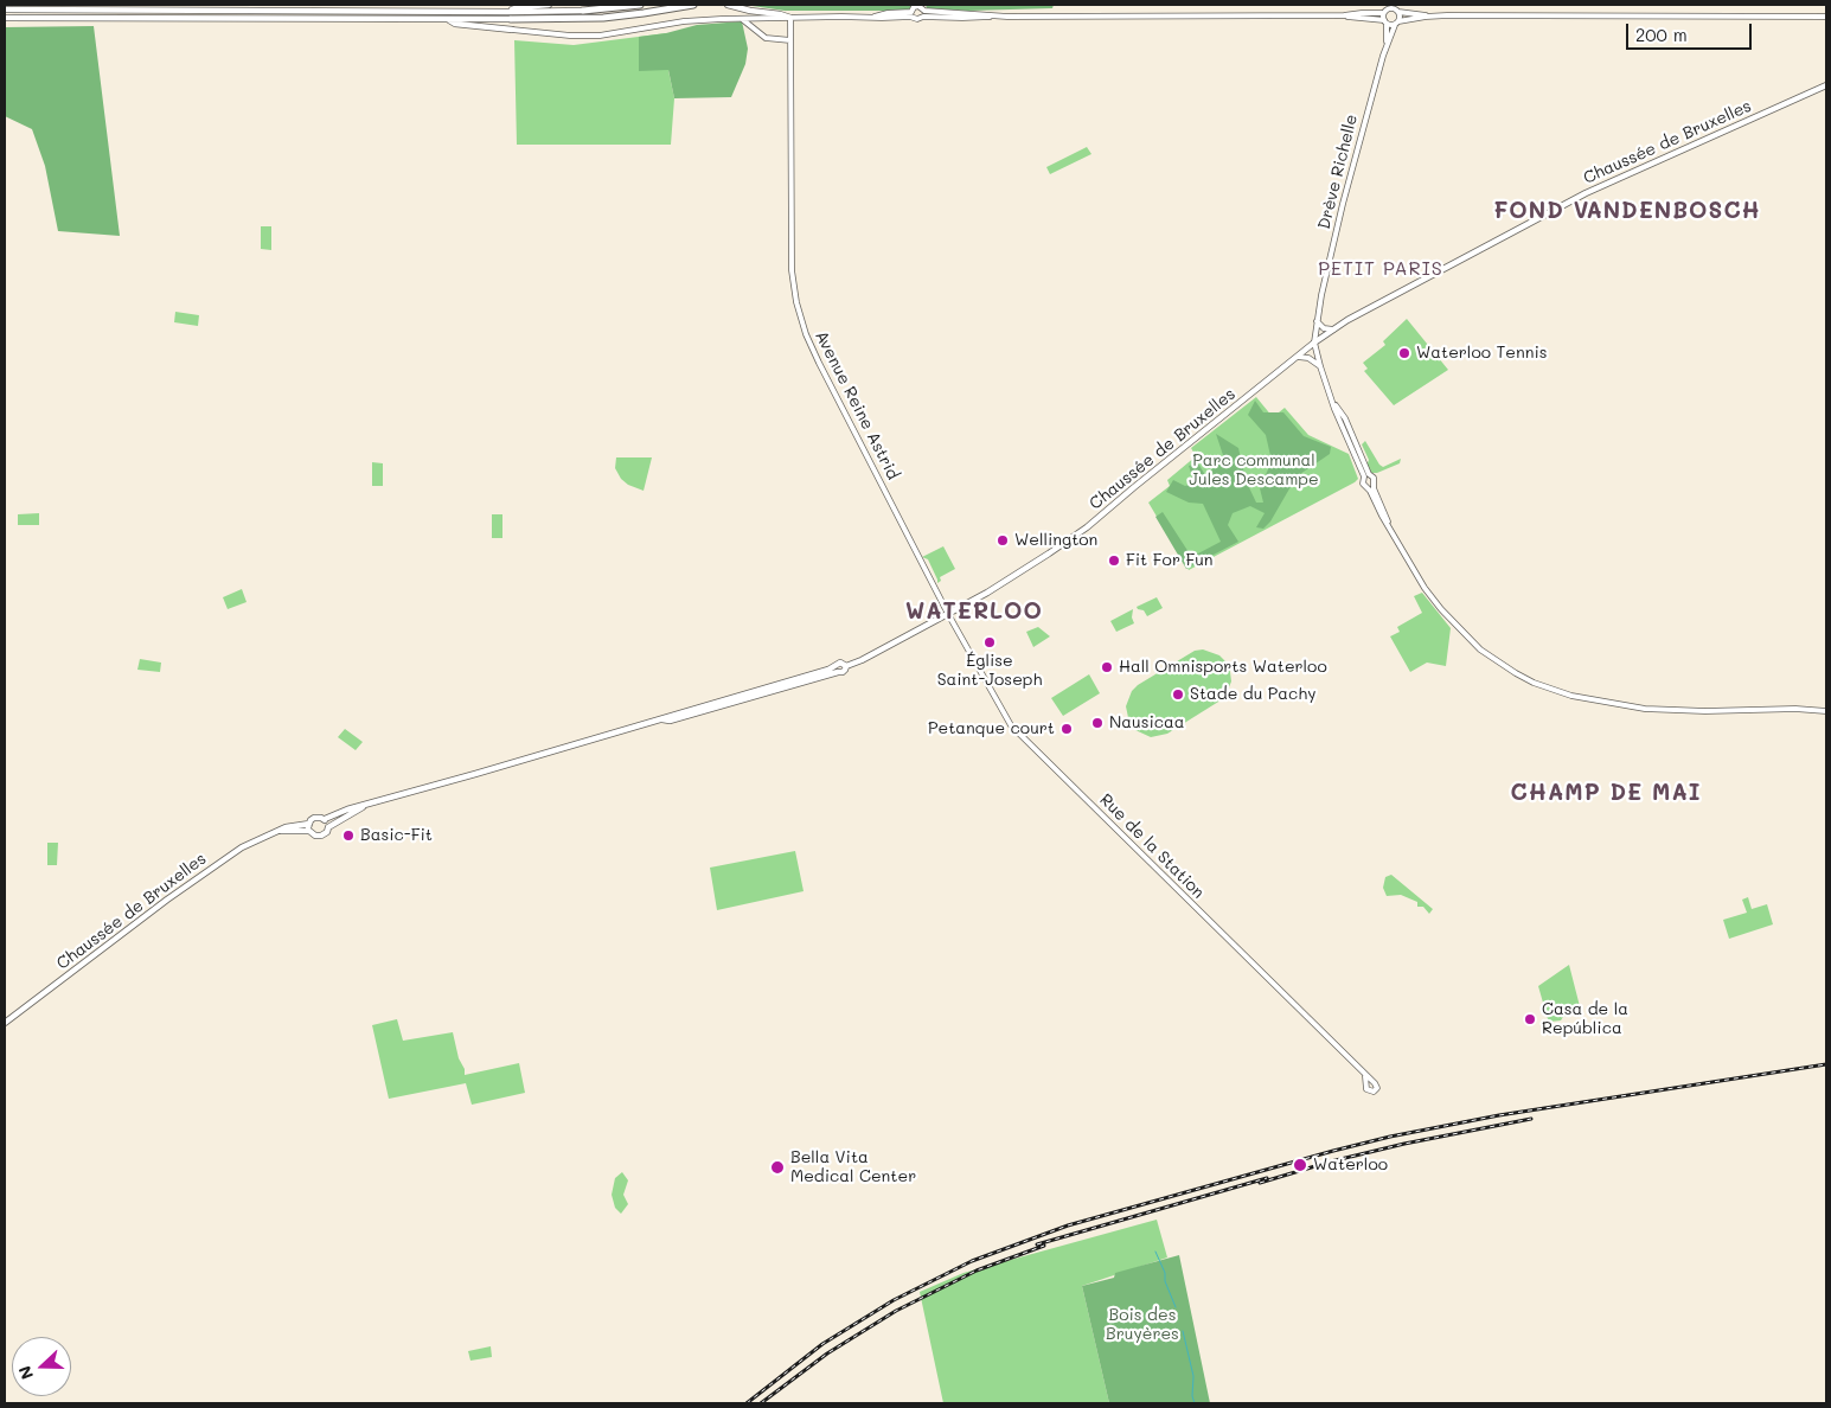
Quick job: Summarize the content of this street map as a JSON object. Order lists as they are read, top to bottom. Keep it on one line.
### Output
{"streets":{"main road":["Chaussée de Bruxelles"],"street":["Drève Richelle","Avenue Reine Astrid","Rue de la Station"]},"crossings":[["Chaussée de Bruxelles","Drève Richelle"],["Chaussée de Bruxelles","Avenue Reine Astrid"],["Chaussée de Bruxelles","Rue de la Station"],["Avenue Reine Astrid","Rue de la Station"]],"districts":["FOND VANDENBOSCH","PETIT PARIS","WATERLOO","CHAMP DE MAI"],"parks":["Parc communal Jules Descampe","Bois des Bruyères"],"places":["Waterloo Tennis","Wellington","Fit For Fun","Église Saint-Joseph","Hall Omnisports Waterloo","Stade du Pachy","Nausicaa","Petanque court","Basic-Fit","Casa de la República","Waterloo","Bella Vita Medical Center"],"scale_bar":"200 m","north":"left"}
